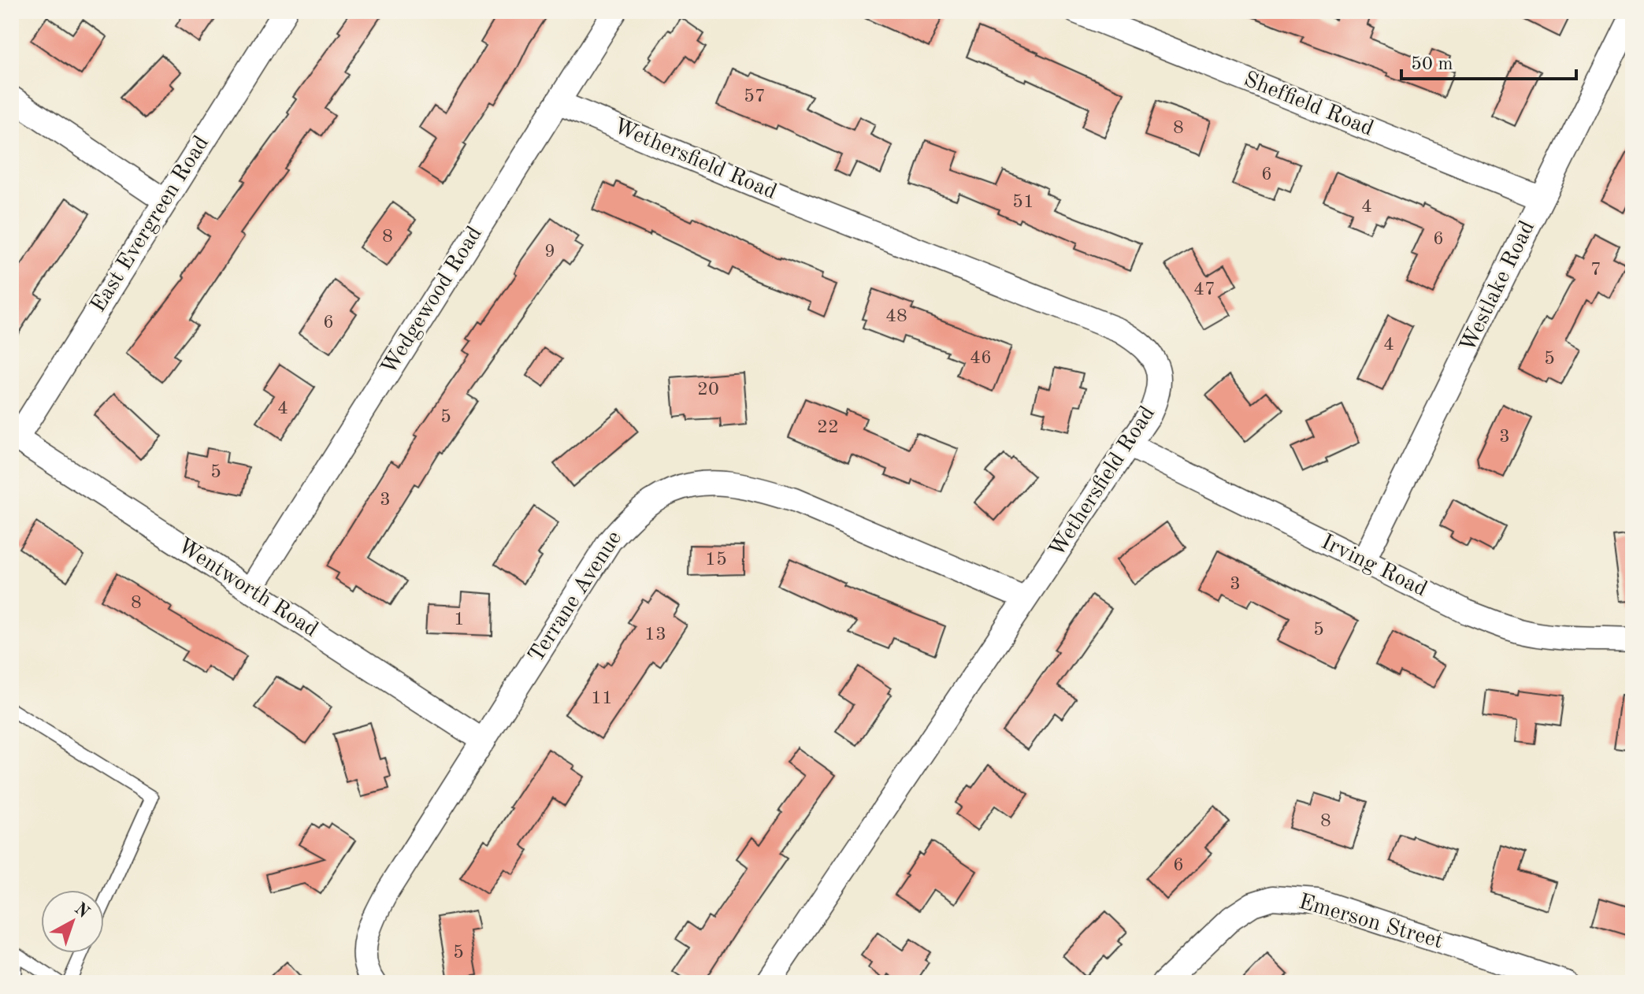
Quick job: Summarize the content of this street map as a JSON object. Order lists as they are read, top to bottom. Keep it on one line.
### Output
{"streets":{"street":["Sheffield Road","Wethersfield Road","East Evergreen Road","Westlake Road","Wedgewood Road","Irving Road","Wentworth Road","Terrane Avenue","Emerson Street"]},"crossings":[["Sheffield Road","Westlake Road"],["Wethersfield Road","Wedgewood Road"],["Wethersfield Road","Irving Road"],["Wethersfield Road","Terrane Avenue"],["East Evergreen Road","Wentworth Road"],["Westlake Road","Irving Road"],["Wedgewood Road","Wentworth Road"],["Wentworth Road","Terrane Avenue"]],"house_numbers":["57","8","6","51","4","8","6","9","7","47","48","6","4","46","5","20","4","5","22","3","5","3","15","3","8","1","5","13","11","8","6","5"],"scale_bar":"50 m","north":"top right"}
